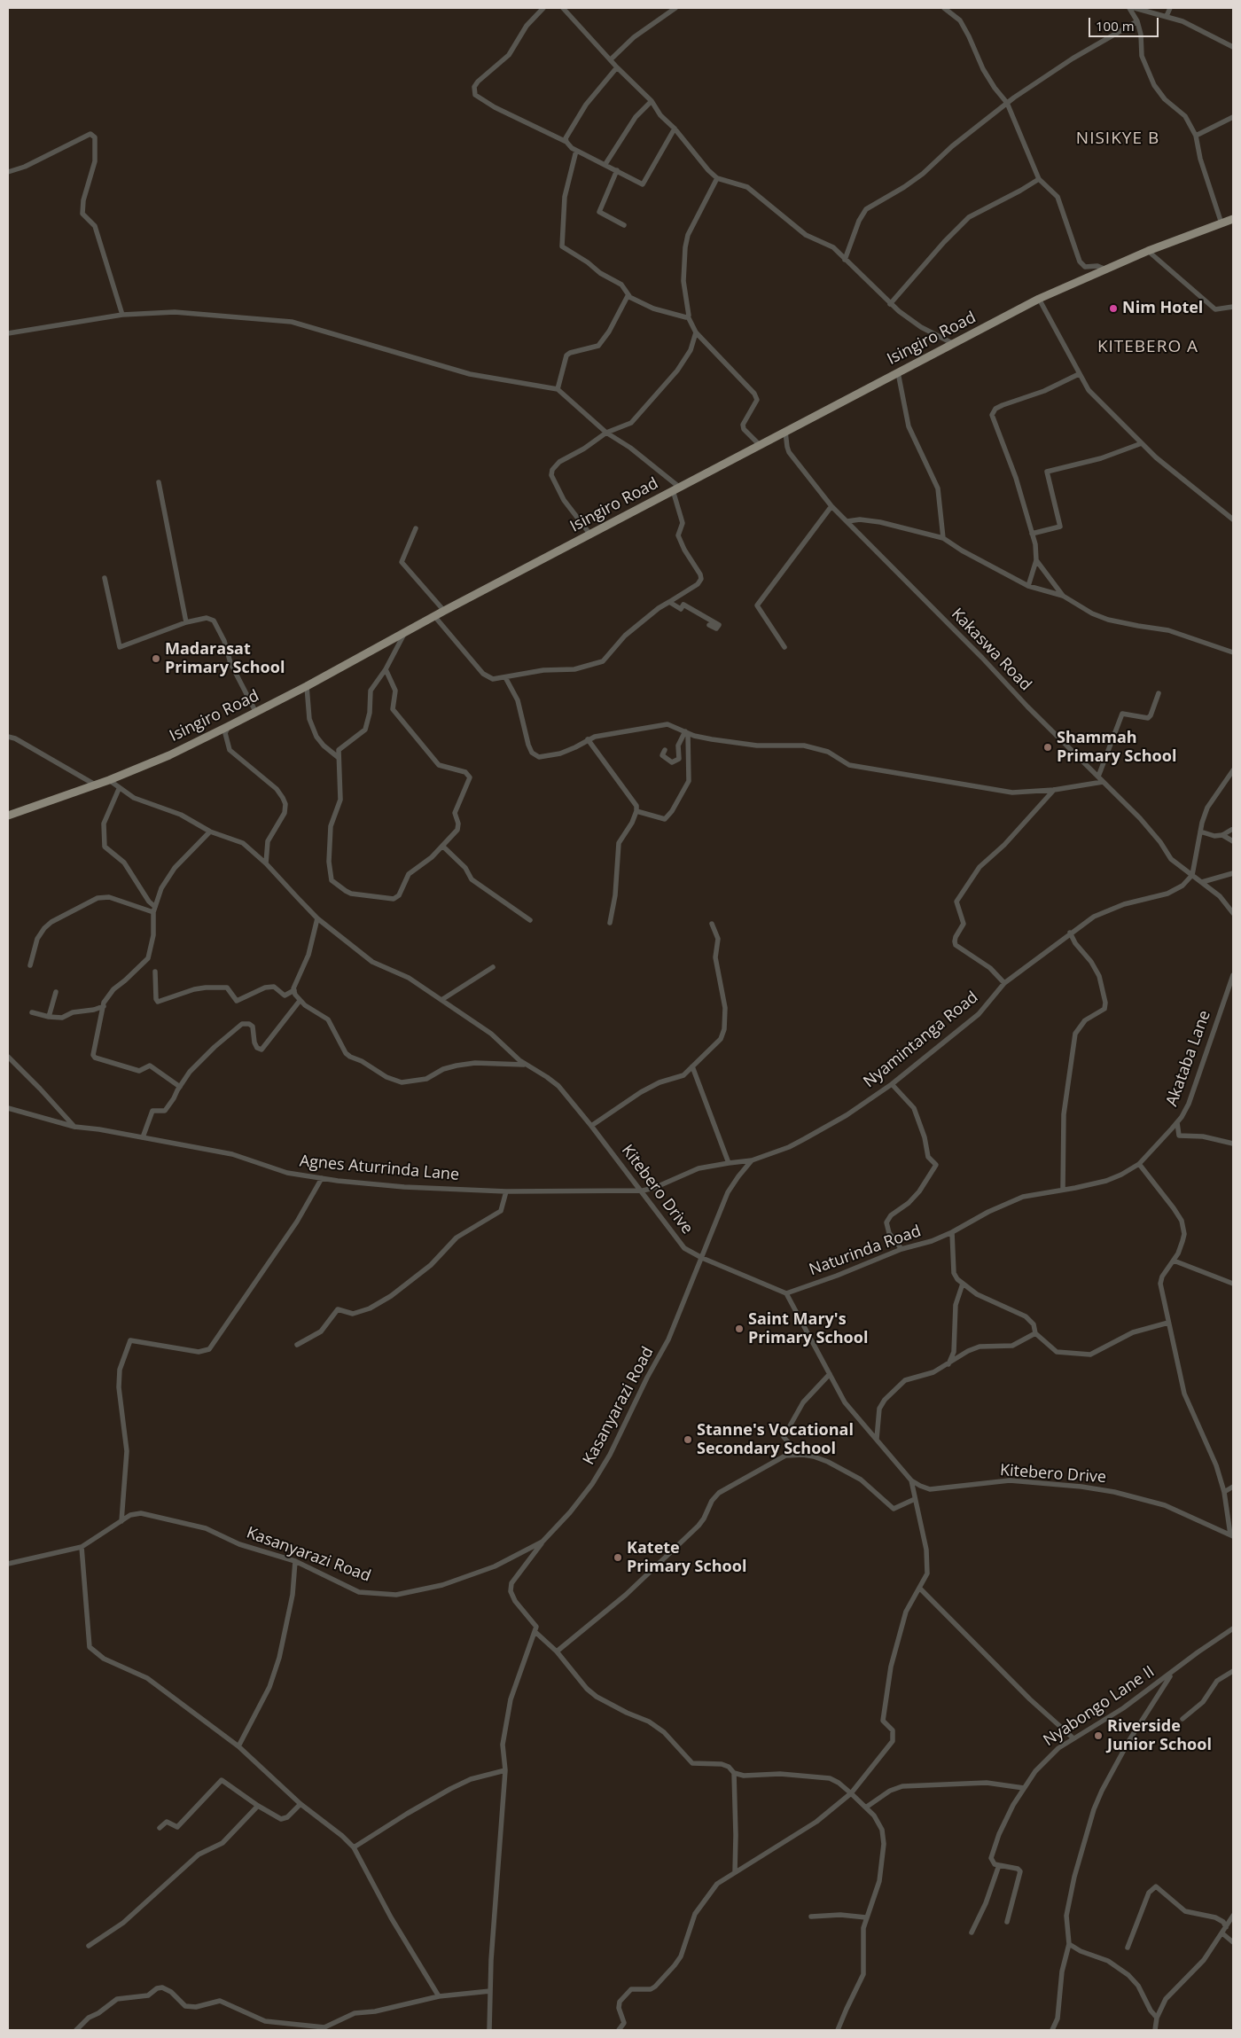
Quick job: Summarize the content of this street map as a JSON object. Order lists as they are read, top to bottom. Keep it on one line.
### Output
{"streets":{"main road":["Isingiro Road"],"street":["Kakaswa Road","Nyamintanga Road","Akataba Lane","Agnes Aturrinda Lane","Kitebero Drive","Naturinda Road","Kasanyarazi Road","Nyabongo Lane II"]},"crossings":[["Isingiro Road","Kakaswa Road"],["Isingiro Road","Kitebero Drive"],["Kakaswa Road","Nyamintanga Road"],["Nyamintanga Road","Agnes Aturrinda Lane"],["Akataba Lane","Naturinda Road"],["Agnes Aturrinda Lane","Kitebero Drive"],["Kitebero Drive","Naturinda Road"],["Kitebero Drive","Kasanyarazi Road"]],"districts":["NISIKYE B","KITEBERO A"],"places":["Nim Hotel","Madarasat Primary School","Shammah Primary School","Saint Mary's Primary School","Stanne's Vocational Secondary School","Katete Primary School","Riverside Junior School"],"scale_bar":"100 m"}
